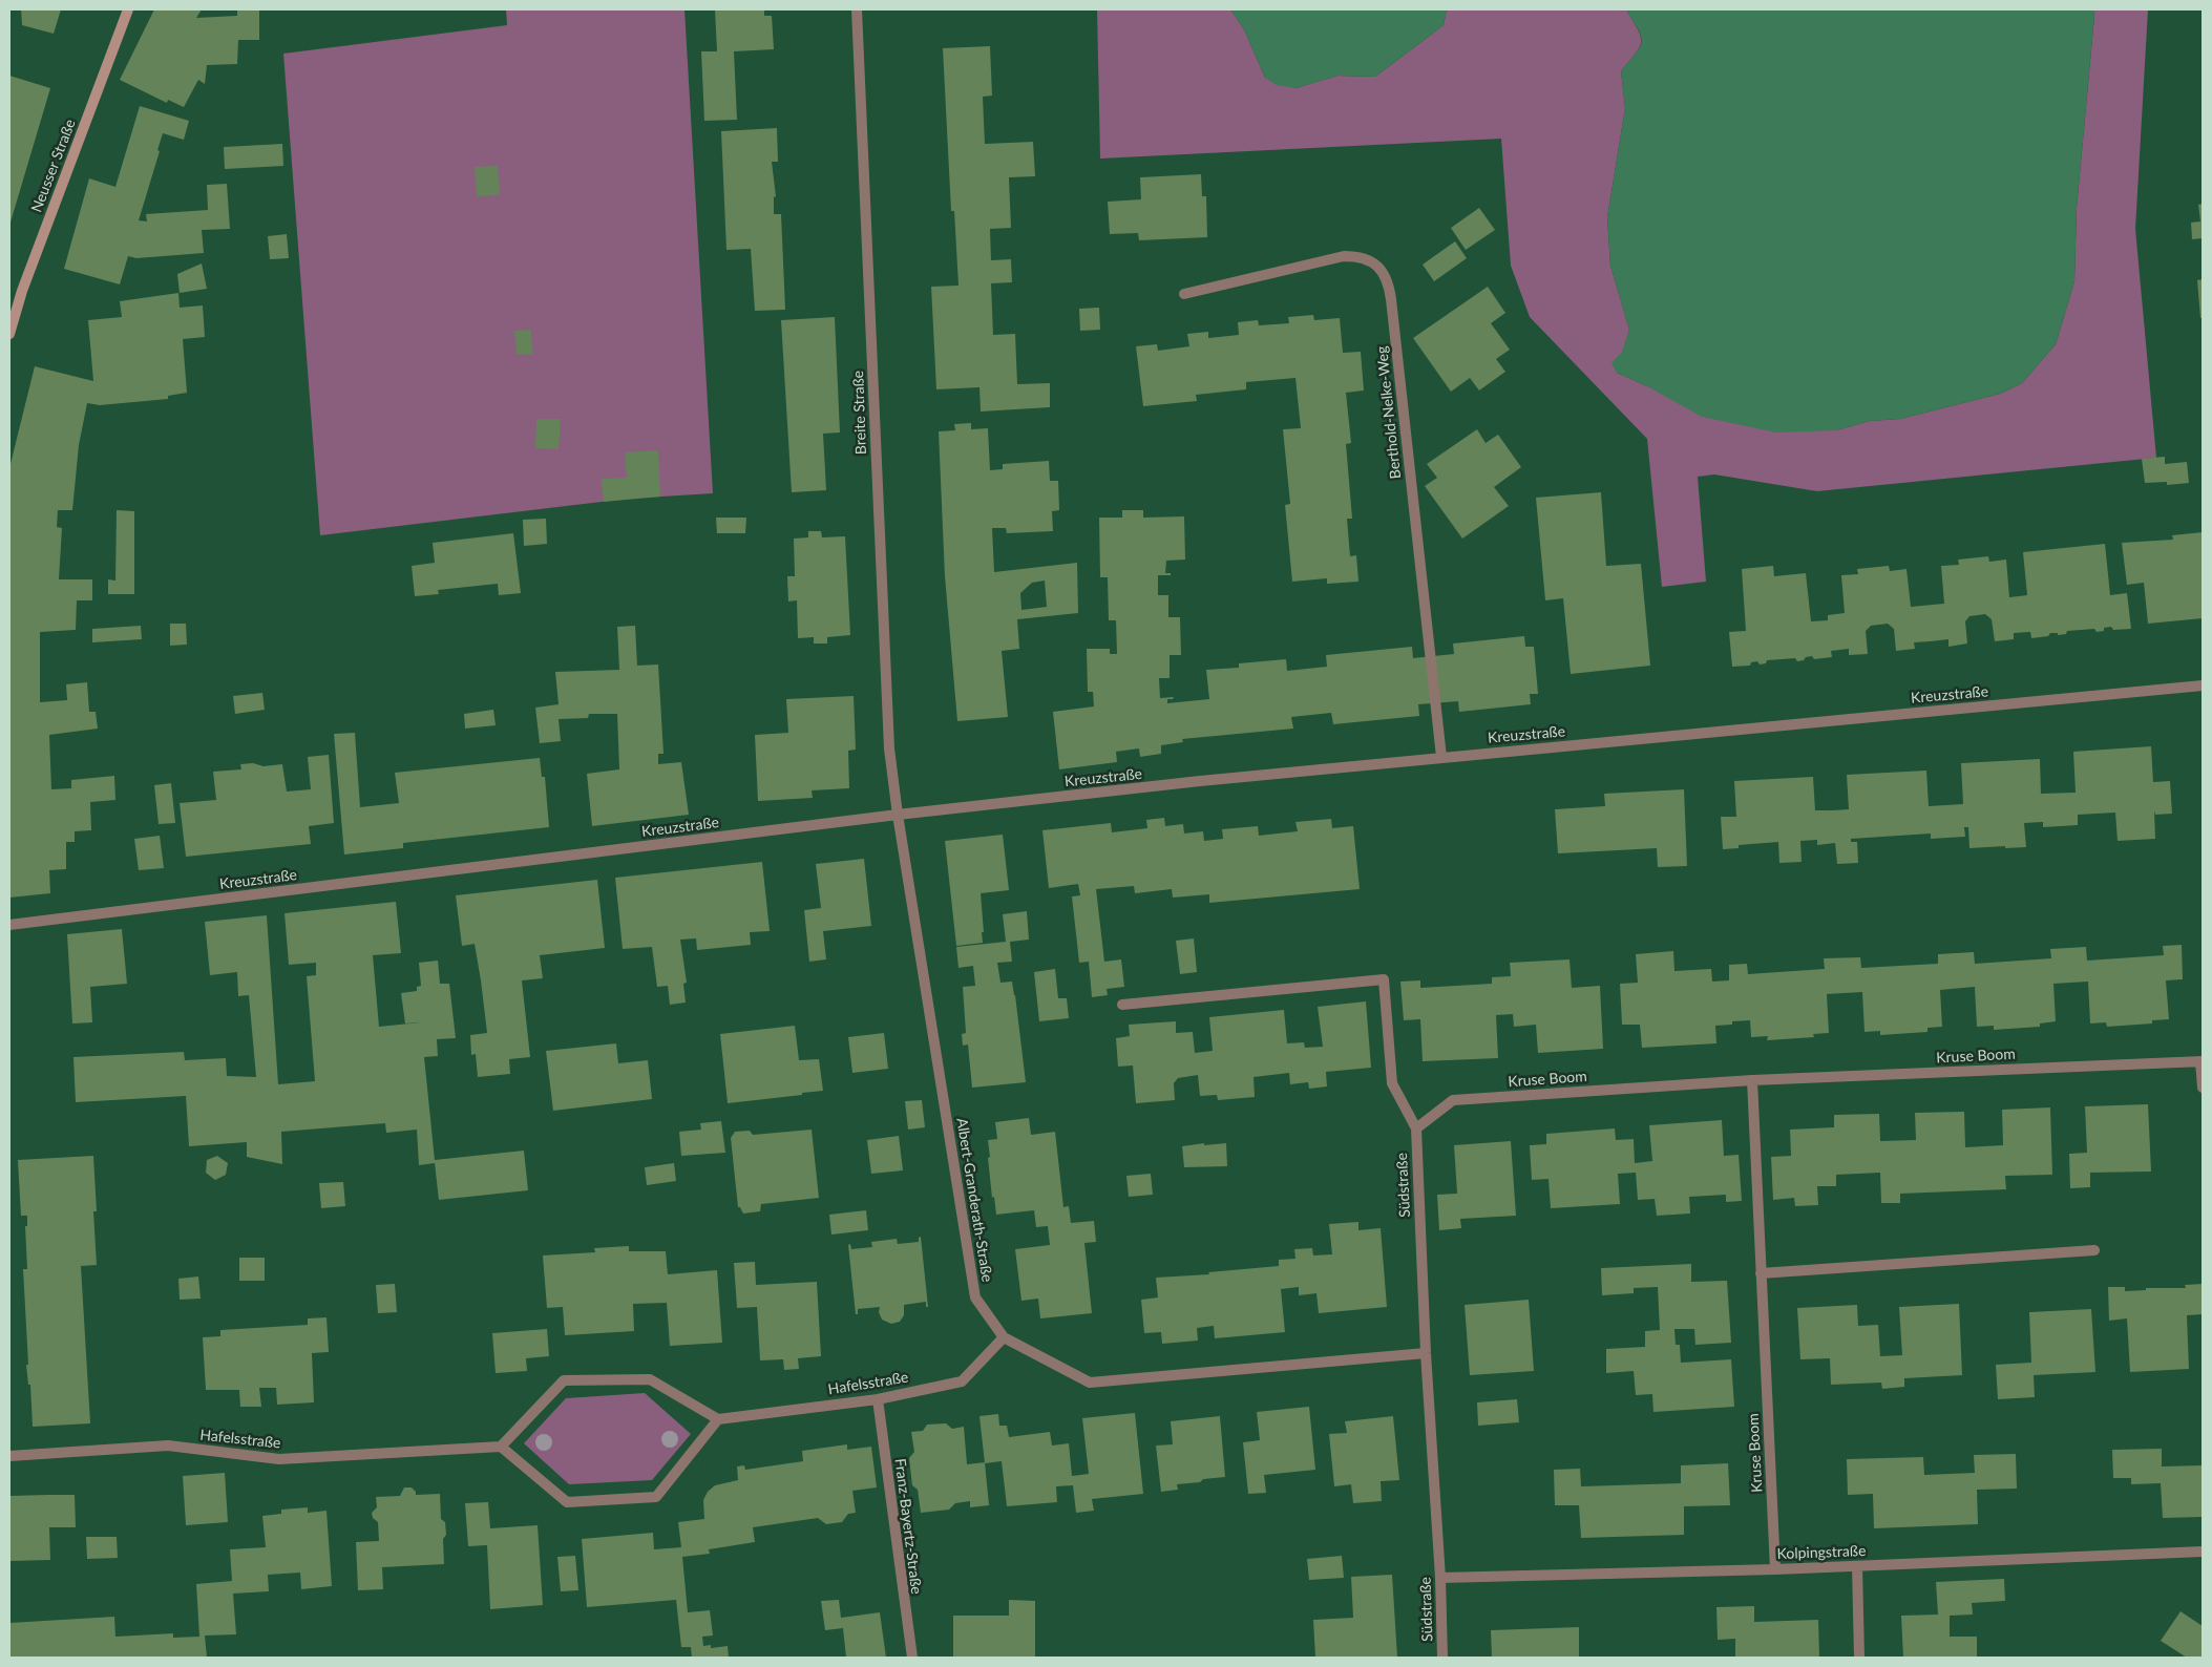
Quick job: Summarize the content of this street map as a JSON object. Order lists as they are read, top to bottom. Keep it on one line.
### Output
{"streets":{"street":["Neusser Straße","Breite Straße","Berthold-Nelke-Weg","Kreuzstraße","Kruse Boom","Südstraße","Albert-Granderath-Straße","Hafelsstraße","Franz-Bayertz-Straße","Kolpingstraße"]},"crossings":[["Breite Straße","Kreuzstraße"],["Breite Straße","Albert-Granderath-Straße"],["Berthold-Nelke-Weg","Kreuzstraße"],["Kreuzstraße","Albert-Granderath-Straße"],["Kruse Boom","Südstraße"],["Kruse Boom","Kolpingstraße"],["Südstraße","Albert-Granderath-Straße"],["Südstraße","Kolpingstraße"],["Albert-Granderath-Straße","Hafelsstraße"],["Hafelsstraße","Franz-Bayertz-Straße"]]}
